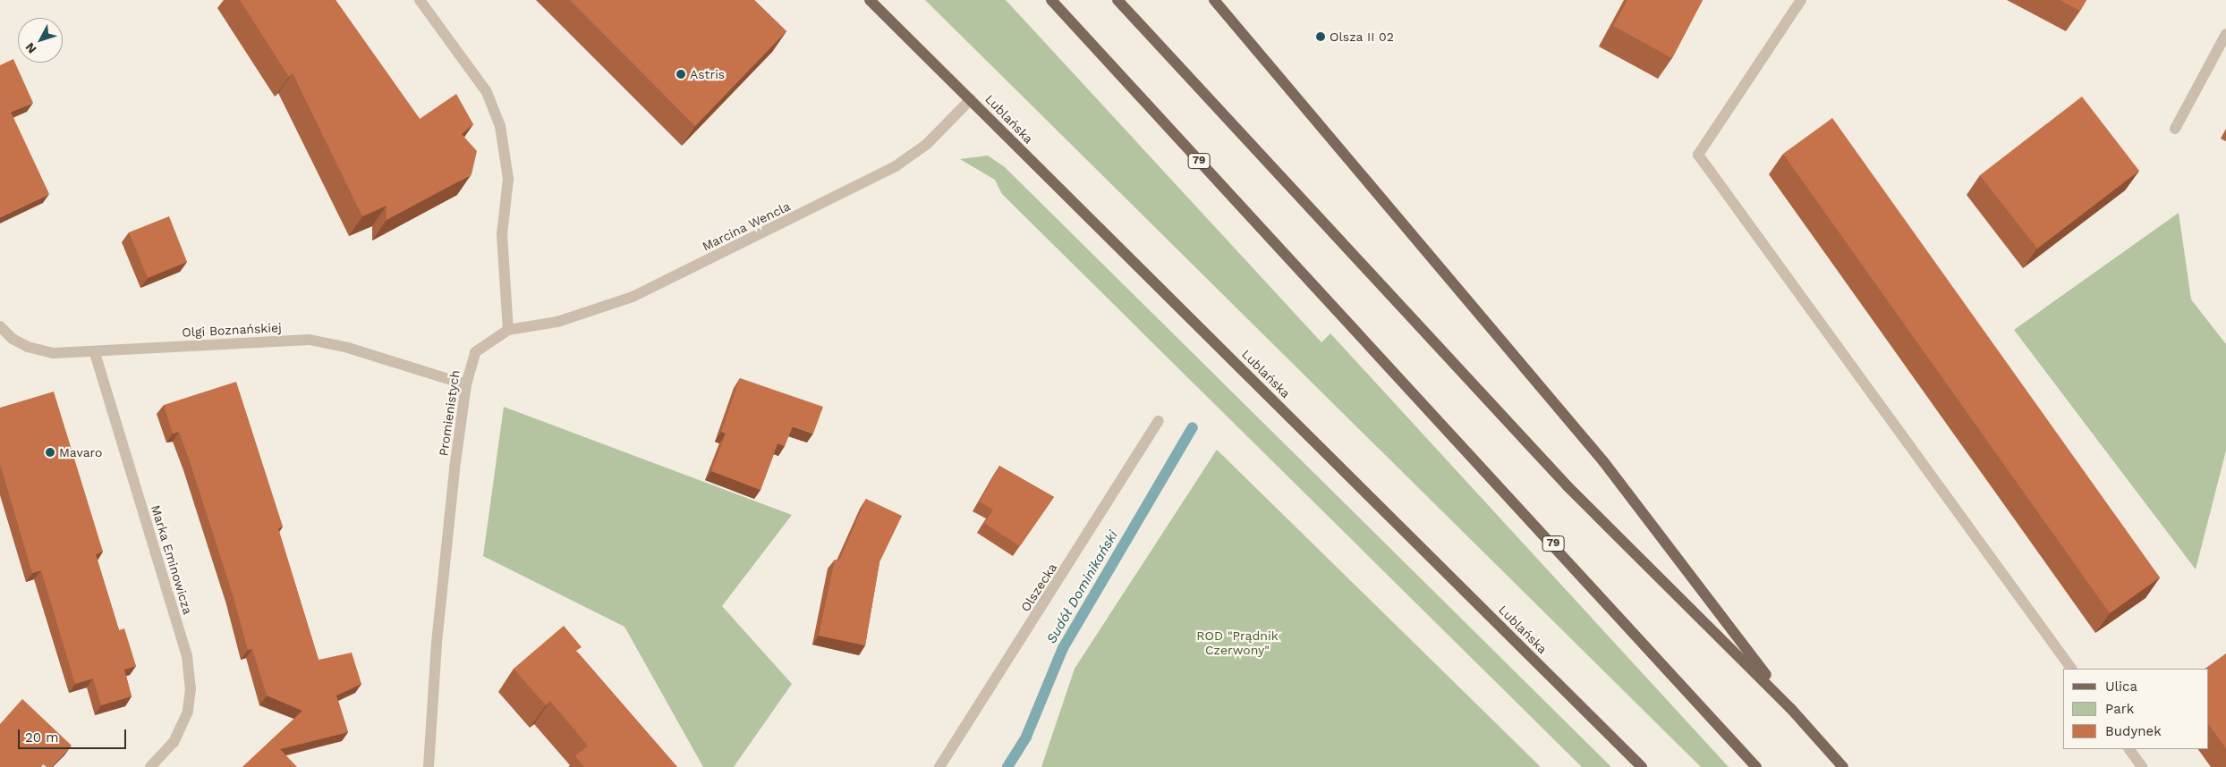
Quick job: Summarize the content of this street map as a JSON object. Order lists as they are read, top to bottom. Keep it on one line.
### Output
{"streets":{"main road":["Lublańska","79"],"street":["Marcina Wencla","Olgi Boznańskiej","Promienistych","Marka Eminowicza","Olszecka"]},"crossings":[["Lublańska","Marcina Wencla"],["Marcina Wencla","Promienistych"],["Olgi Boznańskiej","Promienistych"],["Olgi Boznańskiej","Marka Eminowicza"]],"water":["Sudół Dominikański"],"parks":["ROD \"Prądnik Czerwony\""],"places":["Olsza II 02","Astris","Mavaro"],"legend":["Ulica","Park","Budynek"],"scale_bar":"20 m","north":"bottom left"}
